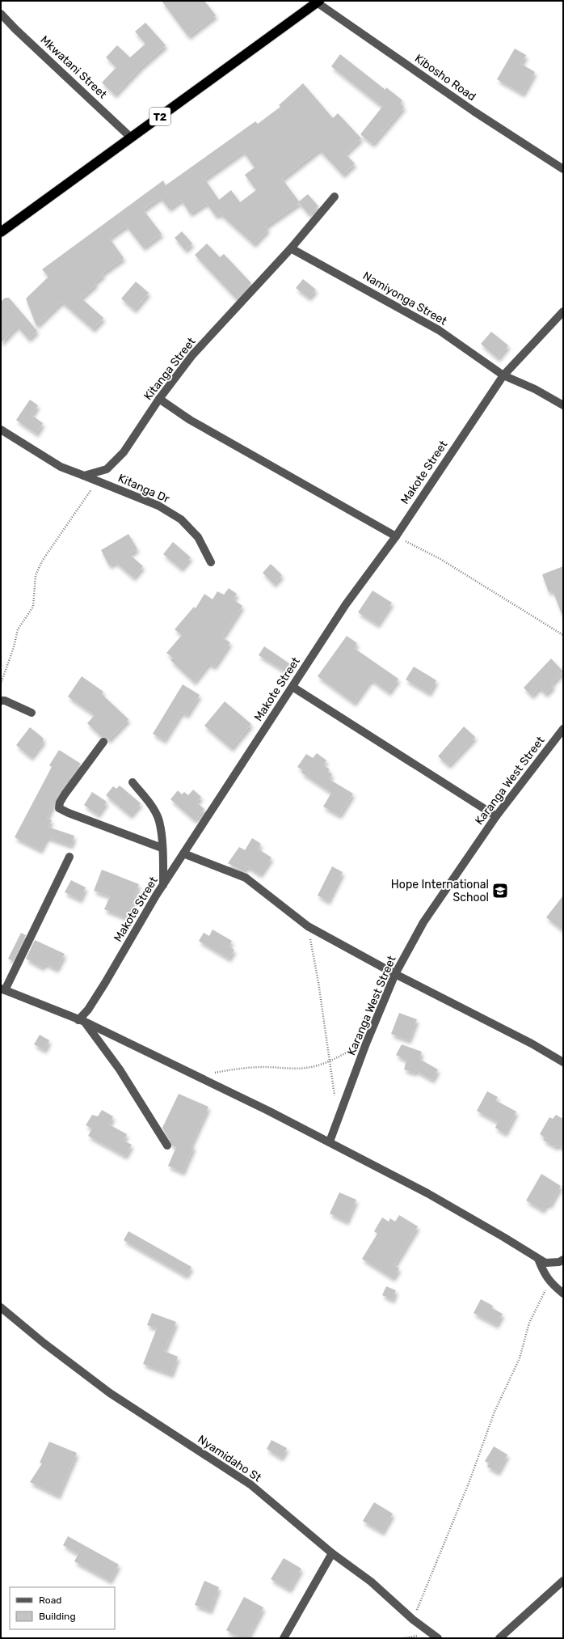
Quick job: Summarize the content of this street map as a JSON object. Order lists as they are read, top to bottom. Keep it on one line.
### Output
{"streets":{"highway":["T2"],"street":["Mkwatani Street","Kibosho Road","Namiyonga Street","Kitanga Street","Makote Street","Kitanga Dr","Karanga West Street","Nyamidaho St"]},"crossings":[["Mkwatani Street","T2"],["Kibosho Road","T2"],["Namiyonga Street","Kitanga Street"],["Namiyonga Street","Makote Street"],["Kitanga Street","Kitanga Dr"]],"places":{"school or university":["Hope International School"]},"legend":["Road","Building"]}
